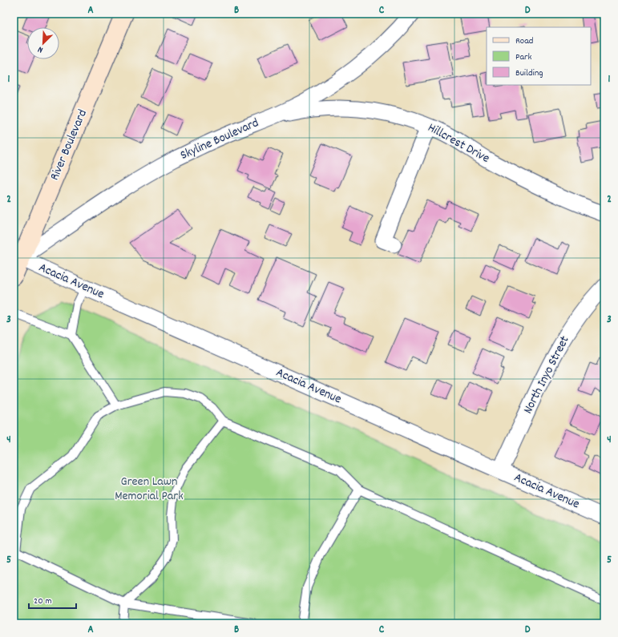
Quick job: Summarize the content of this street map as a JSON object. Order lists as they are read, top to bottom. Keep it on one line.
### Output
{"streets":{"main road":["River Boulevard"],"street":["Skyline Boulevard","Hillcrest Drive","Acacia Avenue","North Inyo Street"]},"crossings":[["Skyline Boulevard","Hillcrest Drive"],["Skyline Boulevard","River Boulevard"],["Skyline Boulevard","Acacia Avenue"],["River Boulevard","Acacia Avenue"],["Acacia Avenue","North Inyo Street"]],"parks":["Green Lawn Memorial Park"],"legend":["Road","Park","Building"],"scale_bar":"20 m","north":"bottom left","grid":{"columns":["A","B","C","D"],"rows":["1","2","3","4","5"]}}
